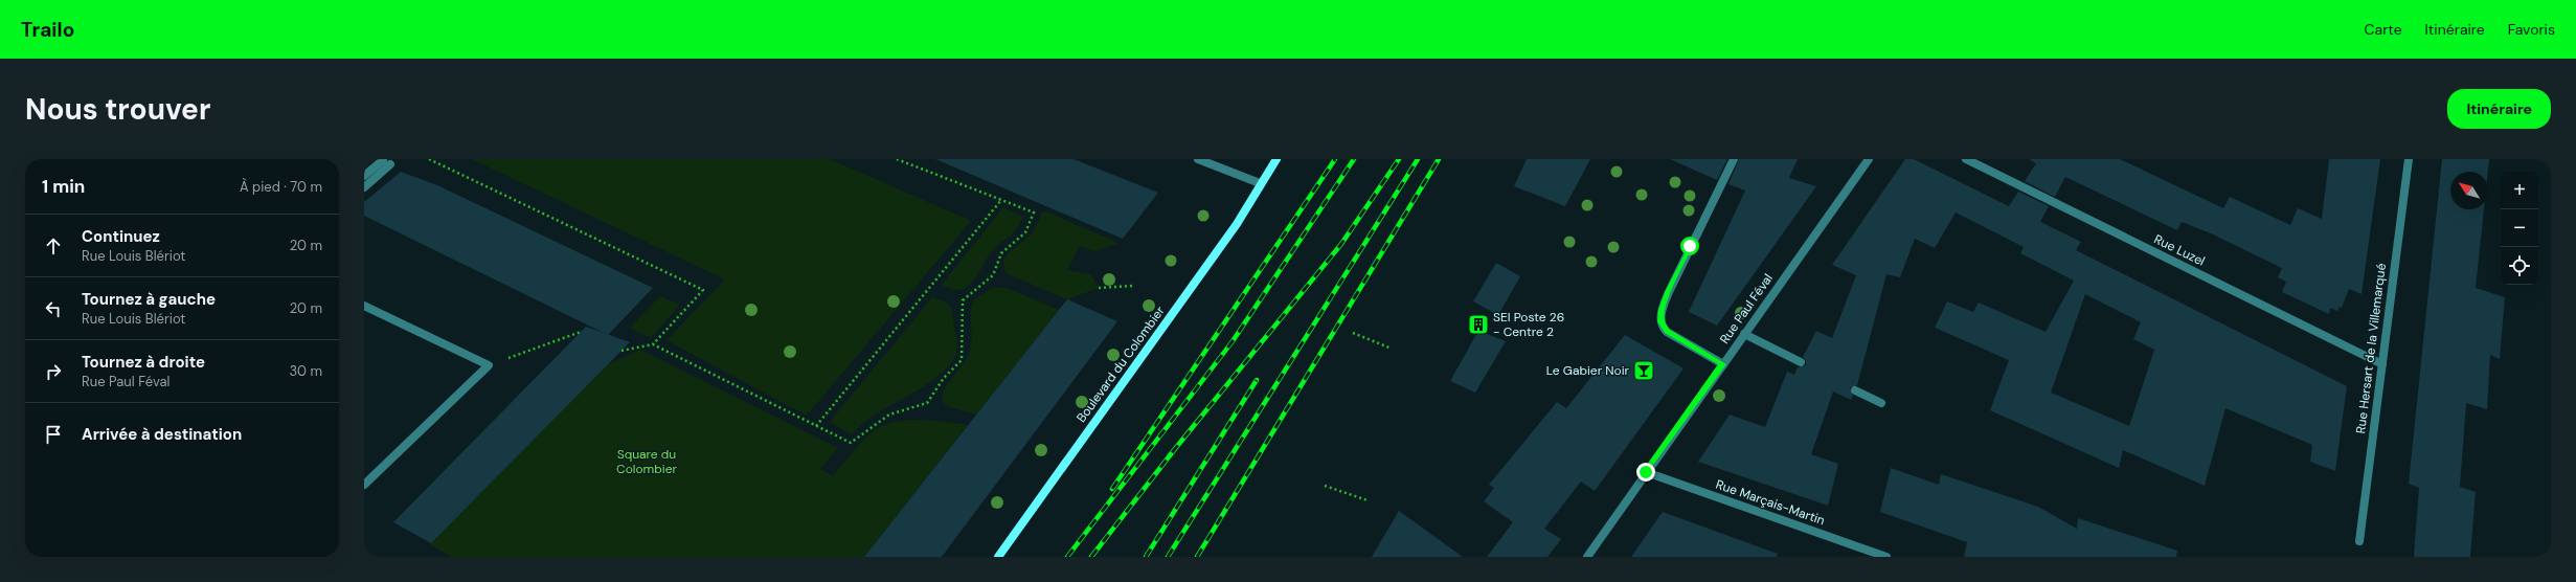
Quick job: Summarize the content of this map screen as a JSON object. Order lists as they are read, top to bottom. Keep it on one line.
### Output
{"streets":{"main road":["Boulevard du Colombier"],"street":["Rue Luzel","Rue Paul Féval","Rue Hersart de la Villemarqué","Rue Marçais-Martin"]},"crossings":[["Rue Luzel","Rue Hersart de la Villemarqué"],["Rue Paul Féval","Rue Marçais-Martin"]],"parks":["Square du Colombier"],"places":{"building":["SEI Poste 26 - Centre 2"],"bar":["Le Gabier Noir"]},"north":"top left","page":{"header":"Trailo","nav":["Carte","Itinéraire","Favoris"],"buttons":"Itinéraire","title":"Nous trouver","heading":["1 min","À pied · 70 m"],"map_buttons":["+","−"],"list":[["Continuez","Rue Louis Blériot","20 m"],["Tournez à gauche","Rue Louis Blériot","20 m"],["Tournez à droite","Rue Paul Féval","30 m"],"Arrivée à destination"]}}
